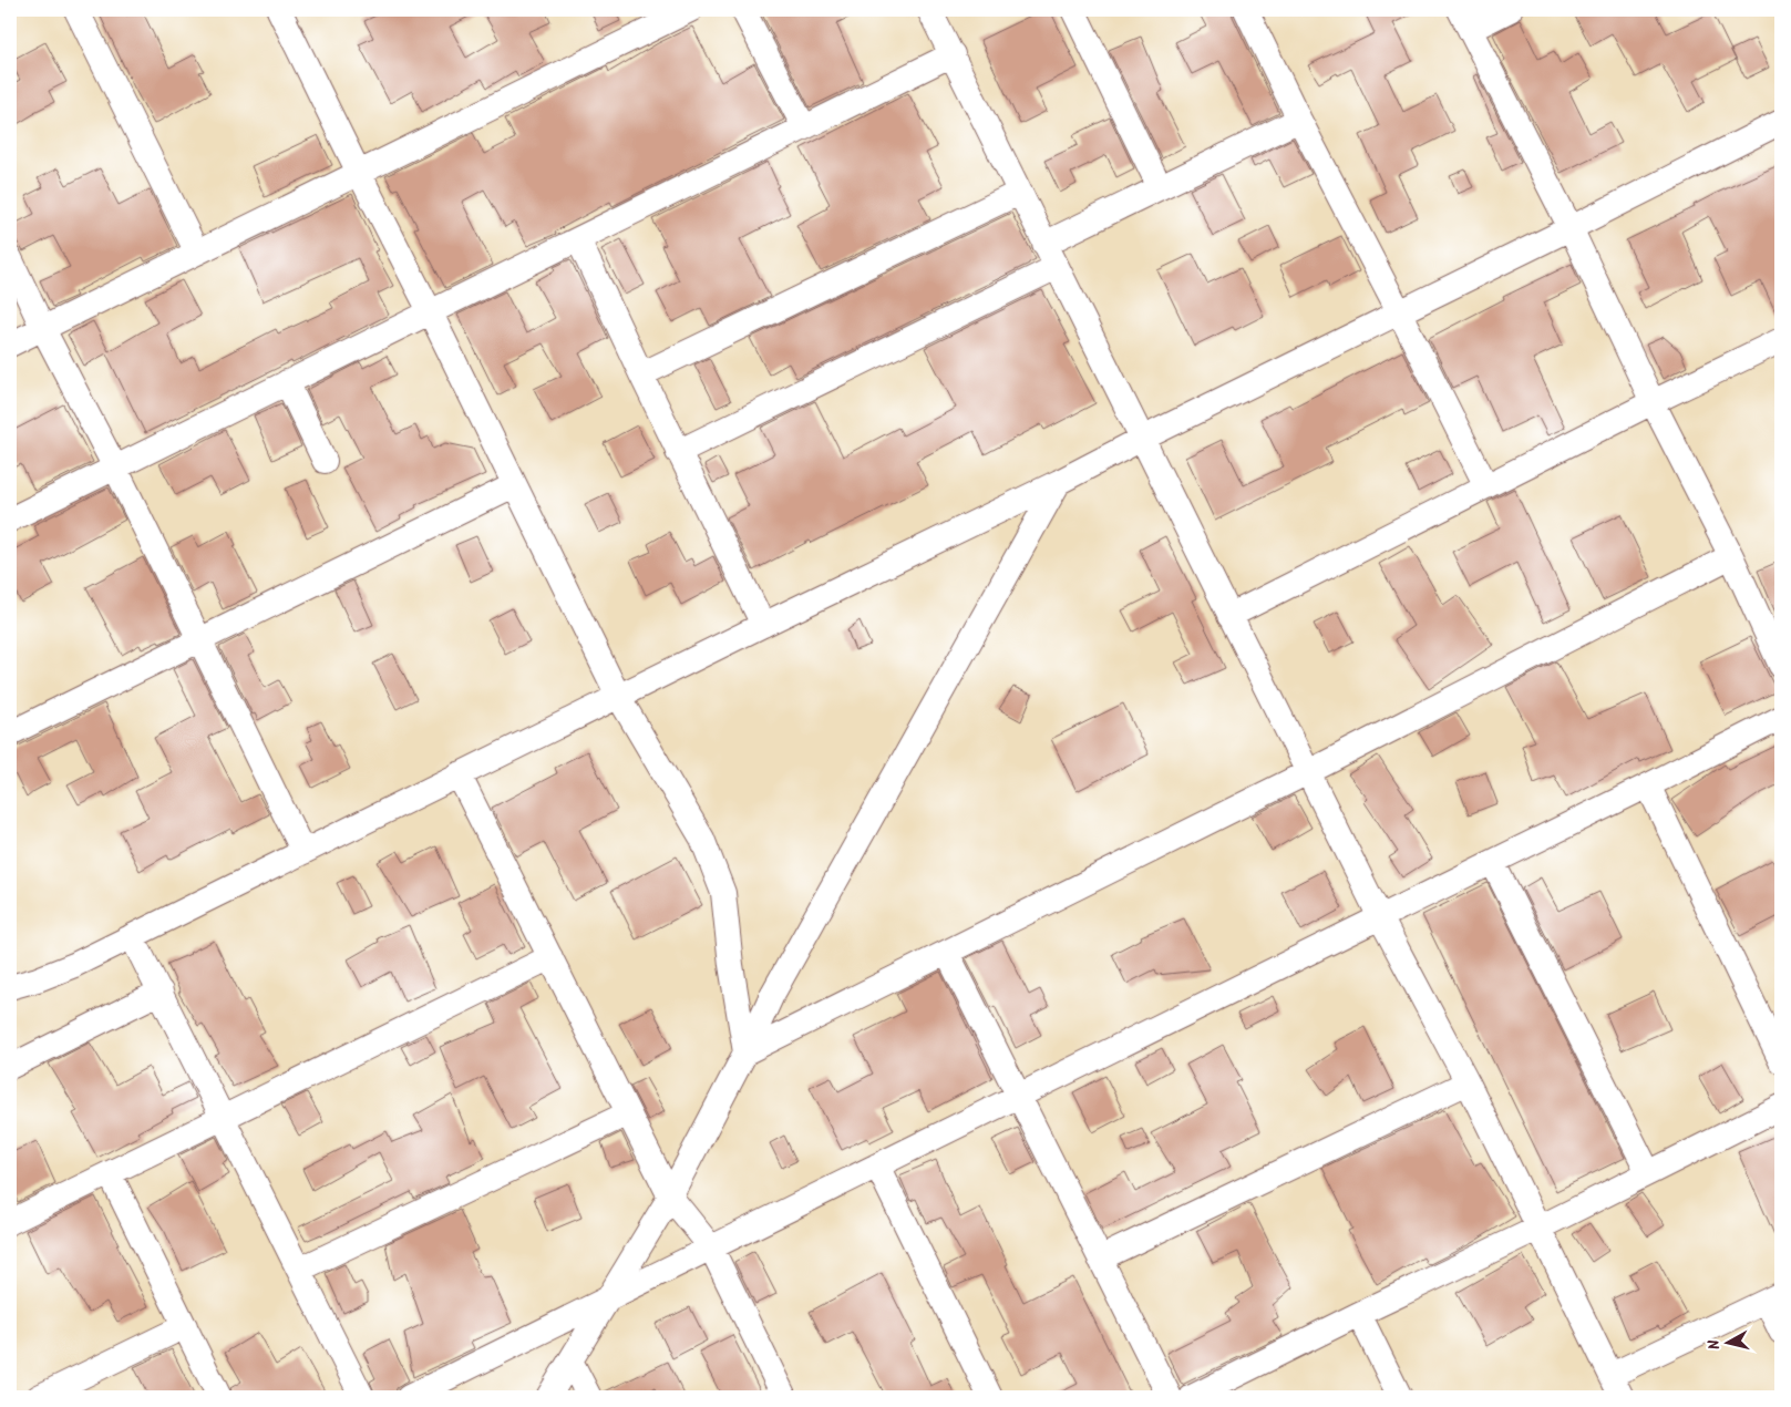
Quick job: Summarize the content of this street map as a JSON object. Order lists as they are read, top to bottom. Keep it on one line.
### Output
{"north":"left"}
